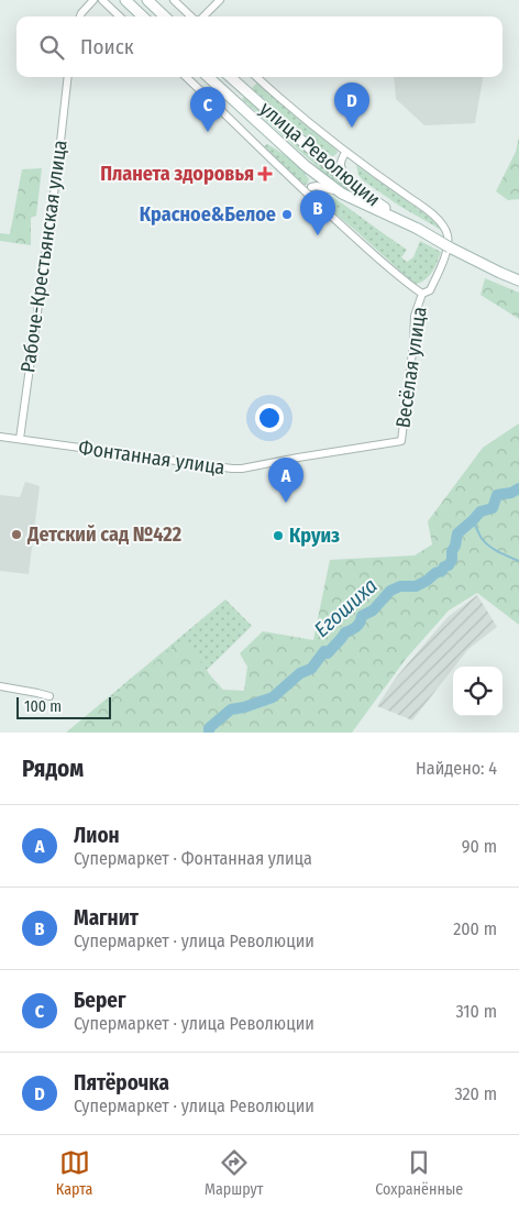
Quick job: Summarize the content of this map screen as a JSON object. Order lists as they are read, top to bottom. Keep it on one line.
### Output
{"streets":{"main road":["улица Революции"],"street":["Рабоче-Крестьянская улица","Весёлая улица","Фонтанная улица"]},"crossings":[["улица Революции","Весёлая улица"],["Рабоче-Крестьянская улица","Фонтанная улица"],["Весёлая улица","Фонтанная улица"]],"water":["Егошиха"],"places":{"health":["Планета здоровья"],"other":["Красное&Белое","Детский сад №422","Круиз"]},"scale_bar":"100 m","page":{"search":"Поиск","pins":["D","C","B","A"],"scale":"100 m","heading":["Рядом","Найдено: 4"],"list":[{"mark":"A","name":"Лион","note":"Супермаркет · Фонтанная улица","value":"90 m"},{"mark":"B","name":"Магнит","note":"Супермаркет · улица Революции","value":"200 m"},{"mark":"C","name":"Берег","note":"Супермаркет · улица Революции","value":"310 m"},{"mark":"D","name":"Пятёрочка","note":"Супермаркет · улица Революции","value":"320 m"}],"nav":["Карта","Маршрут","Сохранённые"]}}
